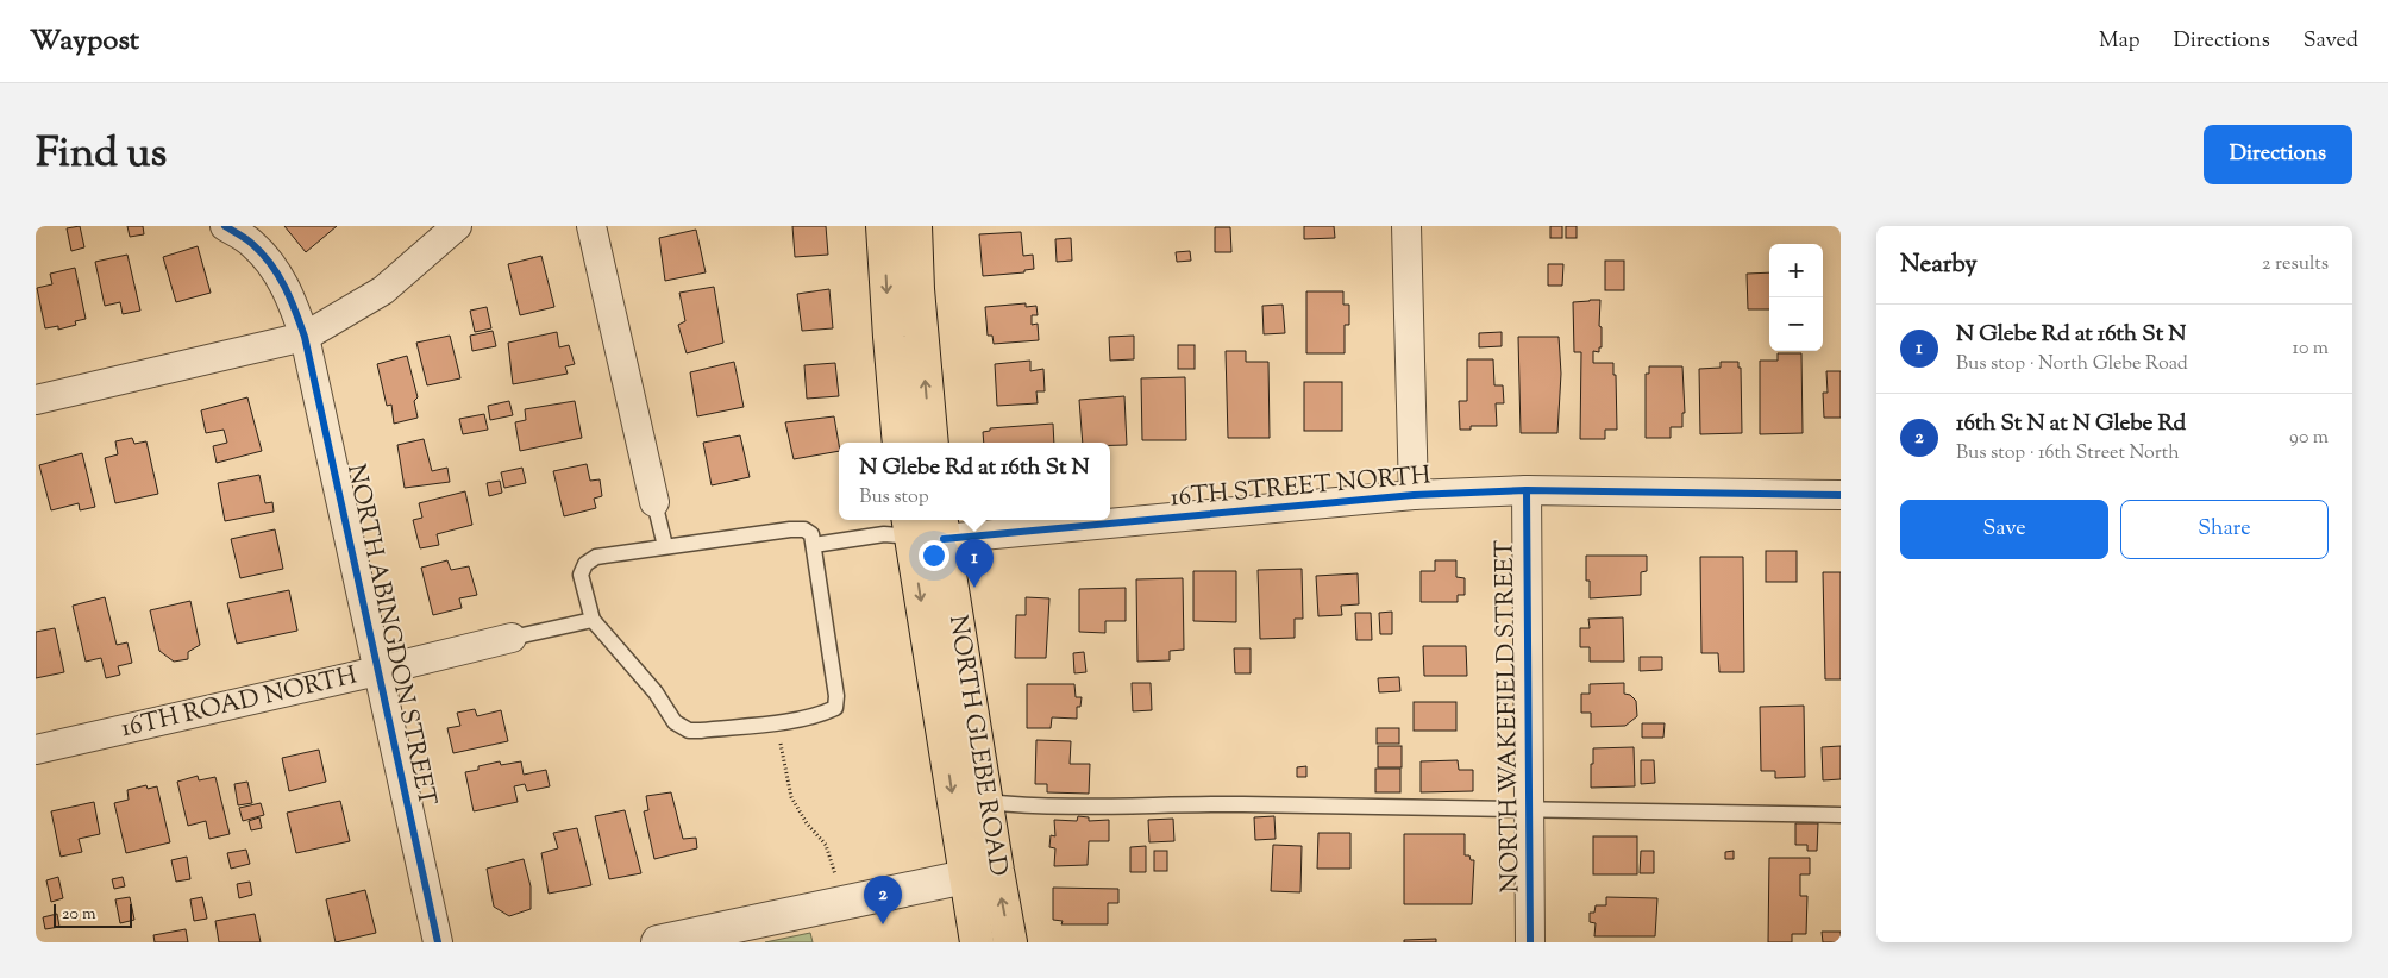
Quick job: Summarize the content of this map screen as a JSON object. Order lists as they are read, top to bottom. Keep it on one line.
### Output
{"streets":{"main road":["NORTH GLEBE ROAD"],"street":["16TH STREET NORTH","NORTH ABINGDON STREET","16TH ROAD NORTH","NORTH WAKEFIELD STREET"]},"crossings":[["16TH STREET NORTH","NORTH WAKEFIELD STREET"],["16TH STREET NORTH","NORTH GLEBE ROAD"],["NORTH ABINGDON STREET","16TH ROAD NORTH"]],"scale_bar":"20 m","page":{"header":"Waypost","nav":["Map","Directions","Saved"],"title":"Find us","buttons":["Directions",["Save","Share"]],"heading":["Nearby","2 results"],"map_buttons":["+","−"],"list":[{"mark":"1","name":"N Glebe Rd at 16th St N","note":"Bus stop · North Glebe Road","value":"10 m"},{"mark":"2","name":"16th St N at N Glebe Rd","note":"Bus stop · 16th Street North","value":"90 m"}],"popup":["N Glebe Rd at 16th St N","Bus stop"],"pins":["1","2"],"scale":"20 m"}}
